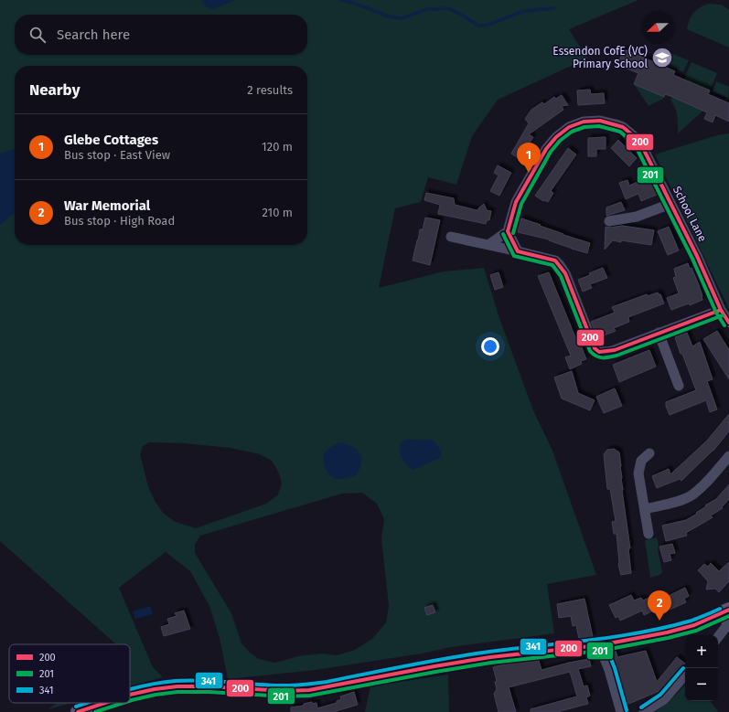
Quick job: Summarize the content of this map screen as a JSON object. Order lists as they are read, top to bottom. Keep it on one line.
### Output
{"streets":{"street":["School Lane"]},"places":{"school or university":["Essendon CofE (VC) Primary School"]},"lines":["transit line 200","transit line 201","transit line 341"],"legend":["200","201","341"],"north":"left","page":{"search":"Search here","heading":["Nearby","2 results"],"list":[{"mark":"1","name":"Glebe Cottages","note":"Bus stop · East View","value":"120 m"},{"mark":"2","name":"War Memorial","note":"Bus stop · High Road","value":"210 m"}],"pins":["1","2"],"map_buttons":["+","−"]}}
